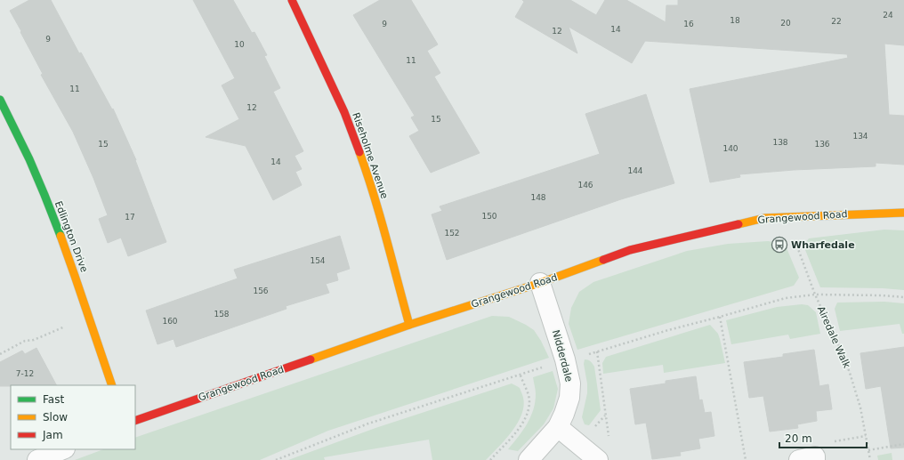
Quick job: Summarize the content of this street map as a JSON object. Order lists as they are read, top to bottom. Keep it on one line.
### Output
{"streets":{"street":["Riseholme Avenue","Grangewood Road","Edlington Drive","Nidderdale"],"path":["Airedale Walk"]},"crossings":[["Riseholme Avenue","Grangewood Road"],["Grangewood Road","Airedale Walk"],["Grangewood Road","Nidderdale"]],"places":{"bus stop":["Wharfedale"]},"house_numbers":["24","18","22","20","9","16","14","12","9","10","11","11","12","15","134","138","15","136","140","14","144","146","148","150","17","152","154","156","158","160","7-12"],"legend":["Fast","Slow","Jam"],"scale_bar":"20 m"}
